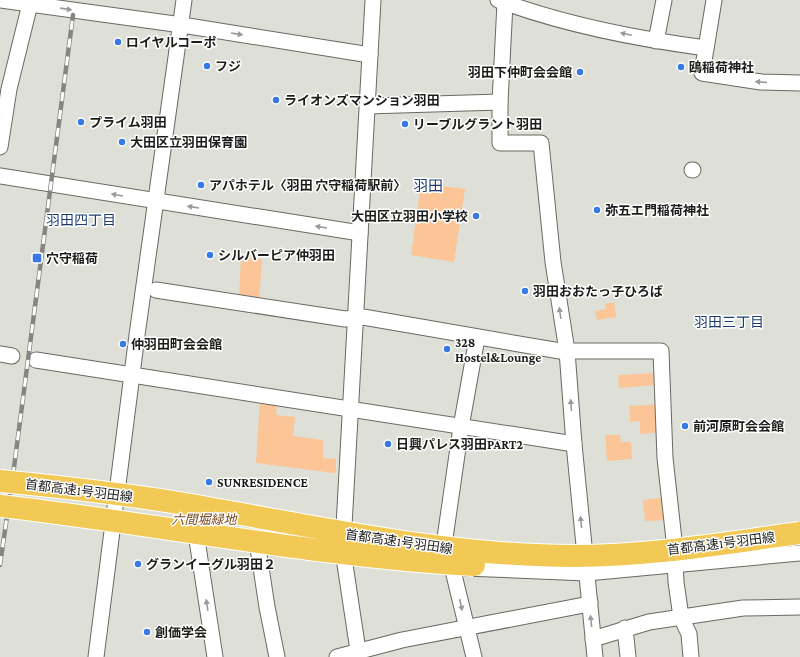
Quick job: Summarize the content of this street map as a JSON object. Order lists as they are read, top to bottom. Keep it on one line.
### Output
{"streets":{"highway":["首都高速1号羽田線"]},"districts":["羽田","羽田四丁目","羽田三丁目"],"parks":["六間堀緑地"],"places":{"other":["ロイヤルコーポ","フジ","鴎稲荷神社","羽田下仲町会会館","ライオンズマンション羽田","プライム羽田","リーブルグラント羽田","大田区立羽田保育園","アパホテル〈羽田 穴守稲荷駅前〉","弥五エ門稲荷神社","大田区立羽田小学校","シルバーピア仲羽田","羽田おおたっ子ひろば","仲羽田町会会館","328 Hostel&Lounge","前河原町会会館","日興パレス羽田PART2","SUNRESIDENCE","グランイーグル羽田２","創価学会"],"transit":["穴守稲荷"]}}
